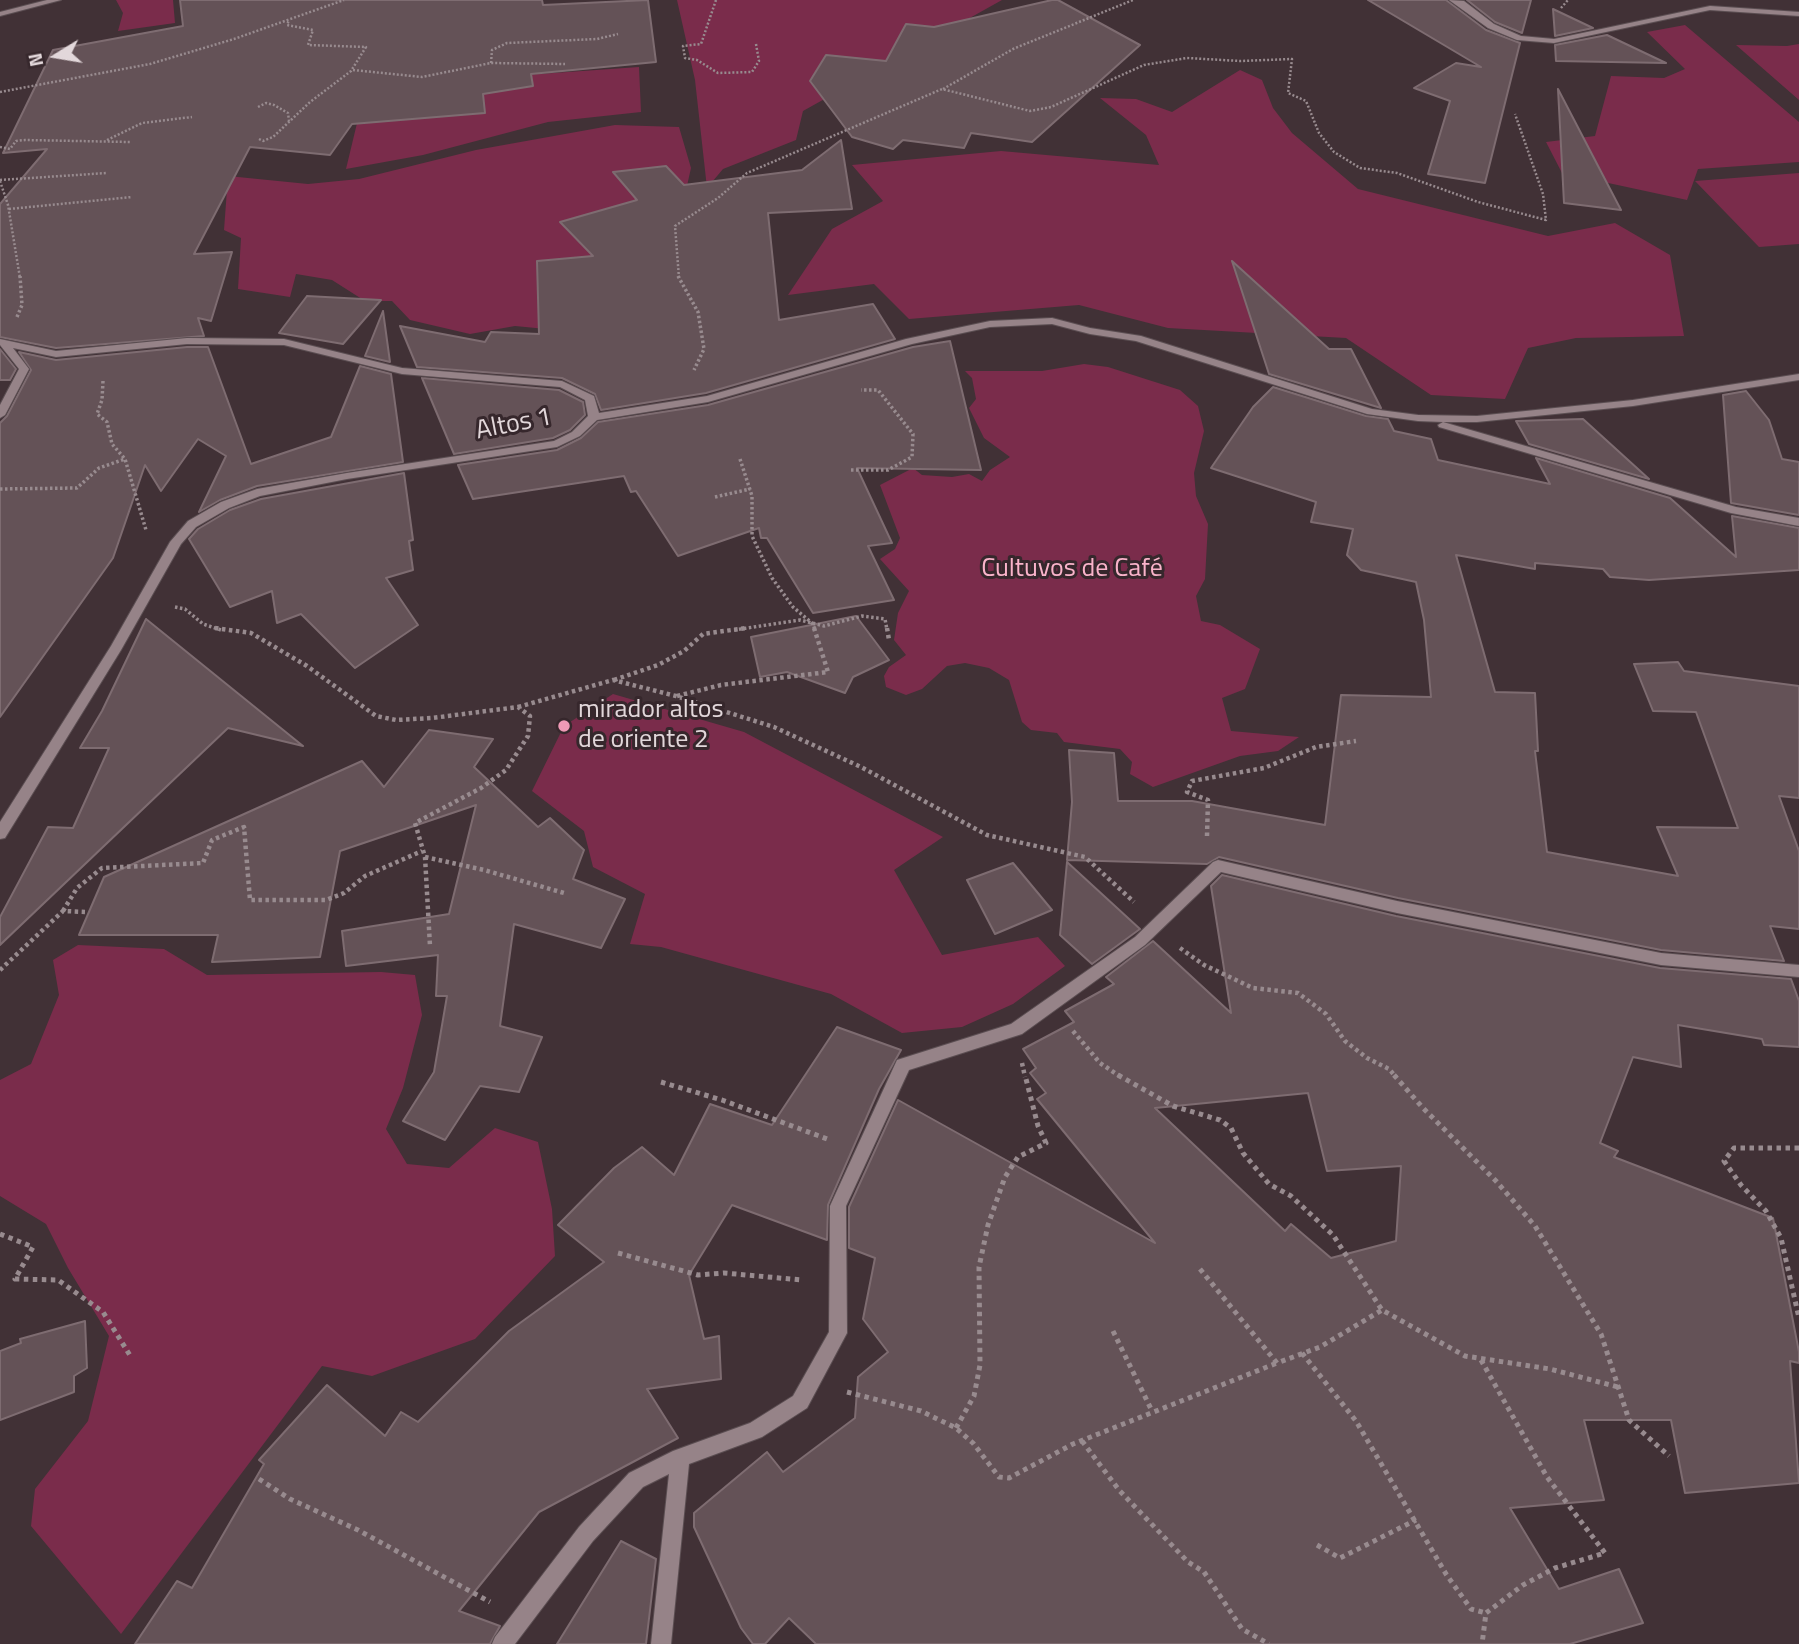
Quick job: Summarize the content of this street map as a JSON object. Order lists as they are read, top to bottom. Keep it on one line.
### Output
{"streets":{"street":["Altos 1"]},"parks":["Cultuvos de Café"],"places":["mirador altos de oriente 2"],"north":"left"}
